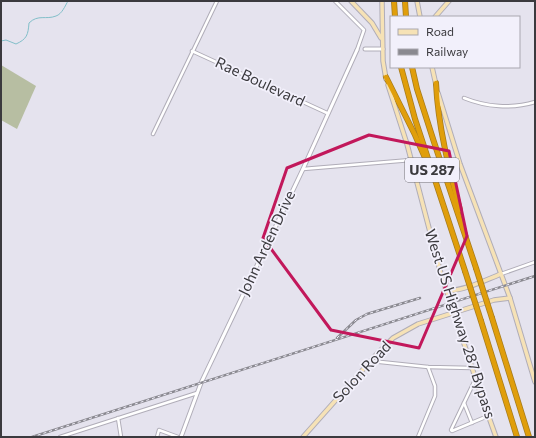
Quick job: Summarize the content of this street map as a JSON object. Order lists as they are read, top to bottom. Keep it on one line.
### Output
{"streets":{"highway":["US 287"],"main road":["West US Highway 287 Bypass","Solon Road"],"street":["Rae Boulevard","John Arden Drive"]},"crossings":[["Rae Boulevard","John Arden Drive"],["West US Highway 287 Bypass","Solon Road"]],"legend":["Road","Railway"]}
